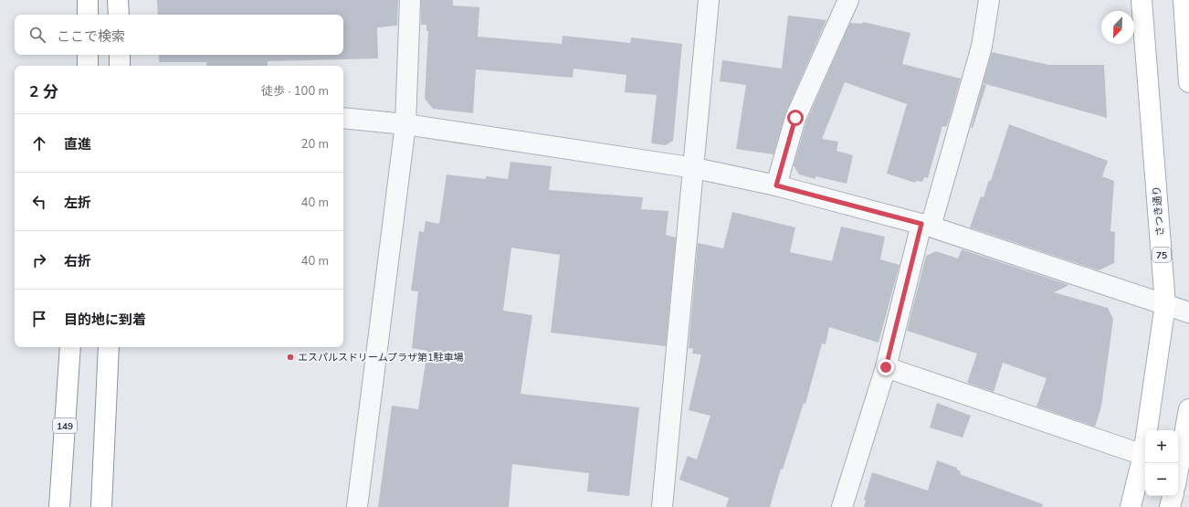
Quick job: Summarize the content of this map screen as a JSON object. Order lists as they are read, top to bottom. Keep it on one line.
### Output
{"streets":{"main road":["さつき通り","75","149"]},"places":["エスパルスドリームプラザ第1駐車場"],"north":"bottom left","page":{"search":"ここで検索","heading":["2 分","徒歩 · 100 m"],"list":[["直進","20 m"],["左折","40 m"],["右折","40 m"],"目的地に到着"],"map_buttons":["+","−"]}}
